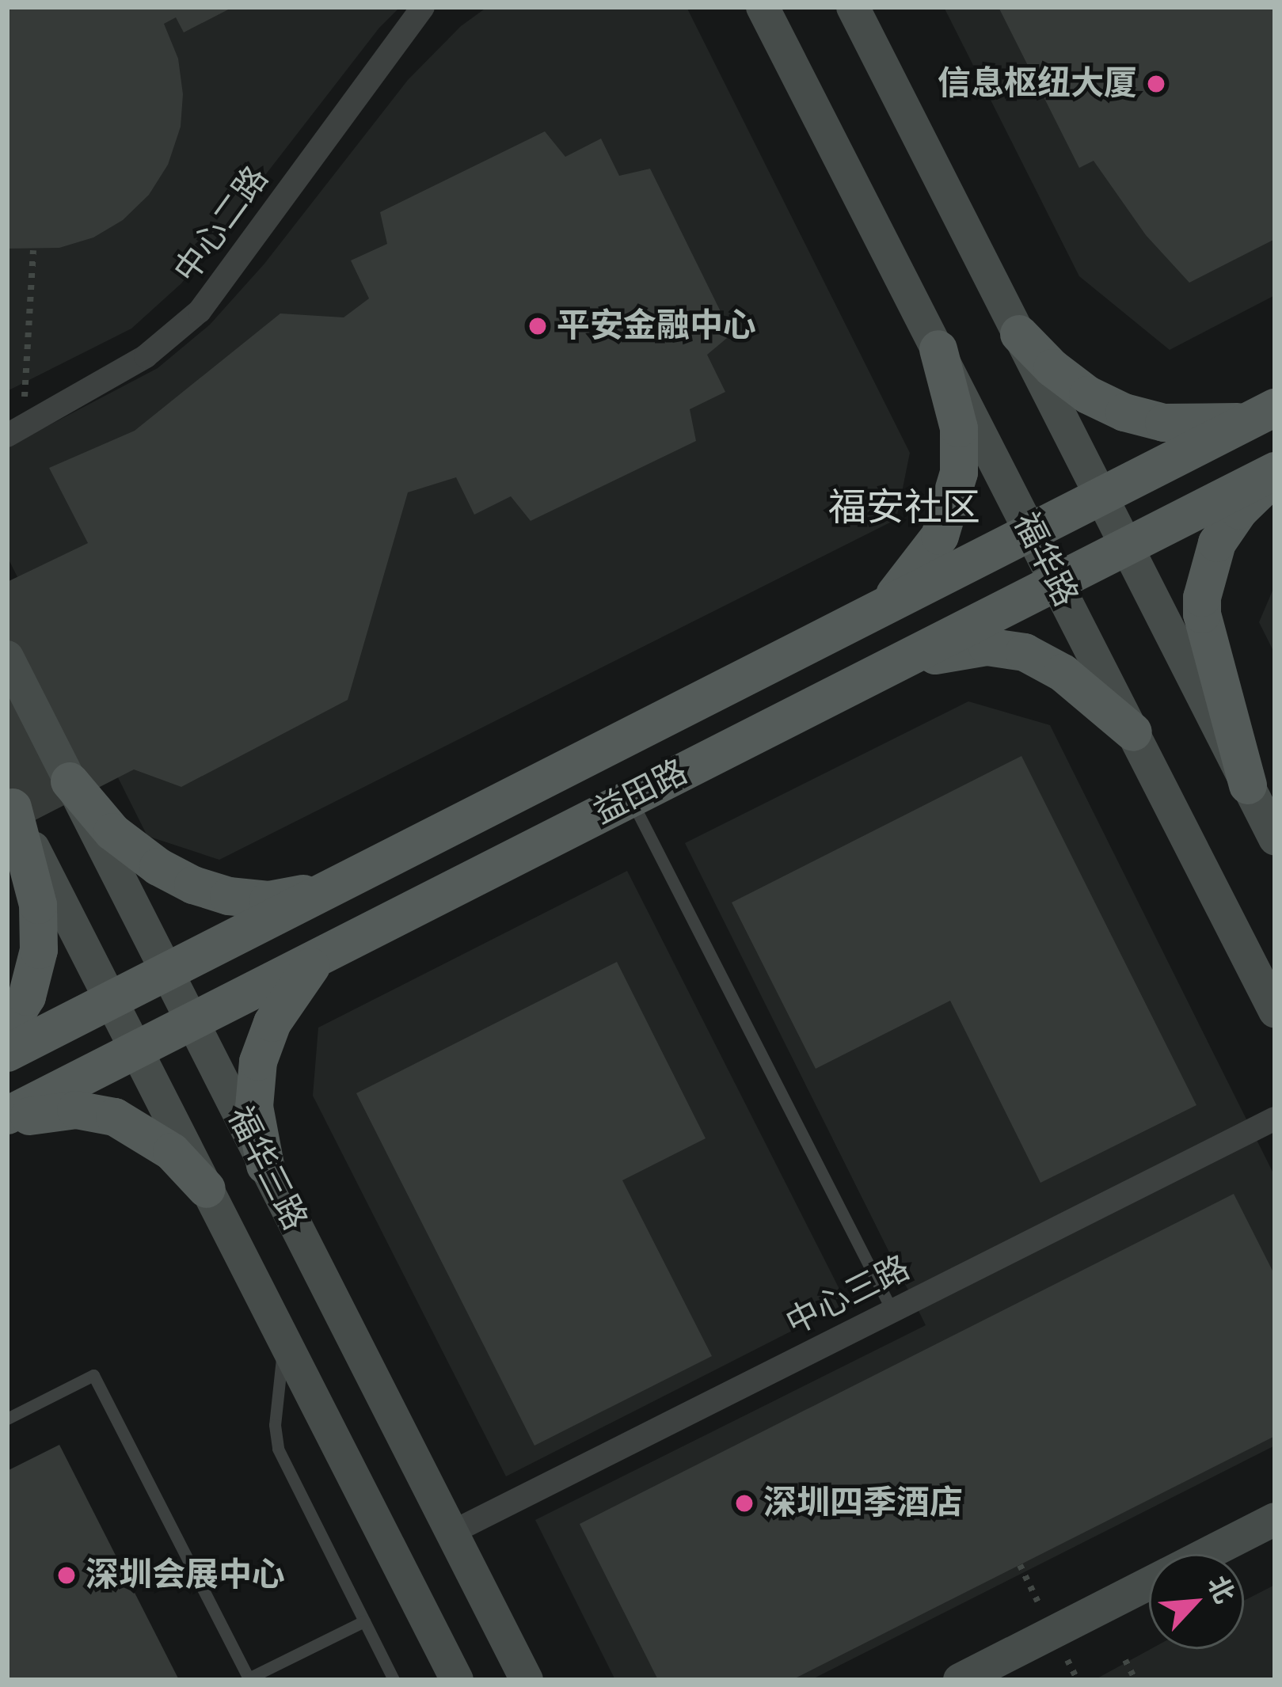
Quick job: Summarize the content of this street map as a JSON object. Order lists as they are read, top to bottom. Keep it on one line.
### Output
{"streets":{"main road":["益田路"],"street":["中心二路","福华路","福华三路","中心三路"]},"crossings":[["福华路","益田路"],["益田路","福华三路"],["福华三路","中心三路"]],"districts":["福安社区"],"places":["信息枢纽大厦","平安金融中心","深圳四季酒店","深圳会展中心"],"north":"top right"}
